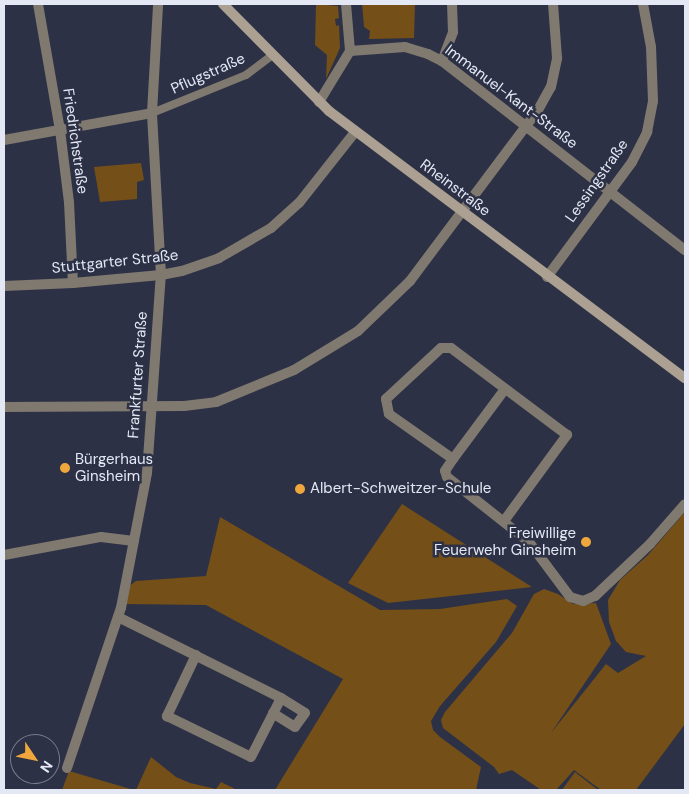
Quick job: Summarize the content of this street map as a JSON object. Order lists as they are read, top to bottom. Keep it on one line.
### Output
{"streets":{"main road":["Rheinstraße"],"street":["Pflugstraße","Immanuel-Kant-Straße","Friedrichstraße","Lessingstraße","Stuttgarter Straße","Frankfurter Straße"]},"crossings":[["Pflugstraße","Rheinstraße"],["Pflugstraße","Frankfurter Straße"],["Immanuel-Kant-Straße","Lessingstraße"],["Friedrichstraße","Stuttgarter Straße"],["Lessingstraße","Rheinstraße"],["Rheinstraße","Stuttgarter Straße"],["Stuttgarter Straße","Frankfurter Straße"]],"places":["Bürgerhaus Ginsheim","Albert-Schweitzer-Schule","Freiwillige Feuerwehr Ginsheim"],"north":"bottom right"}
